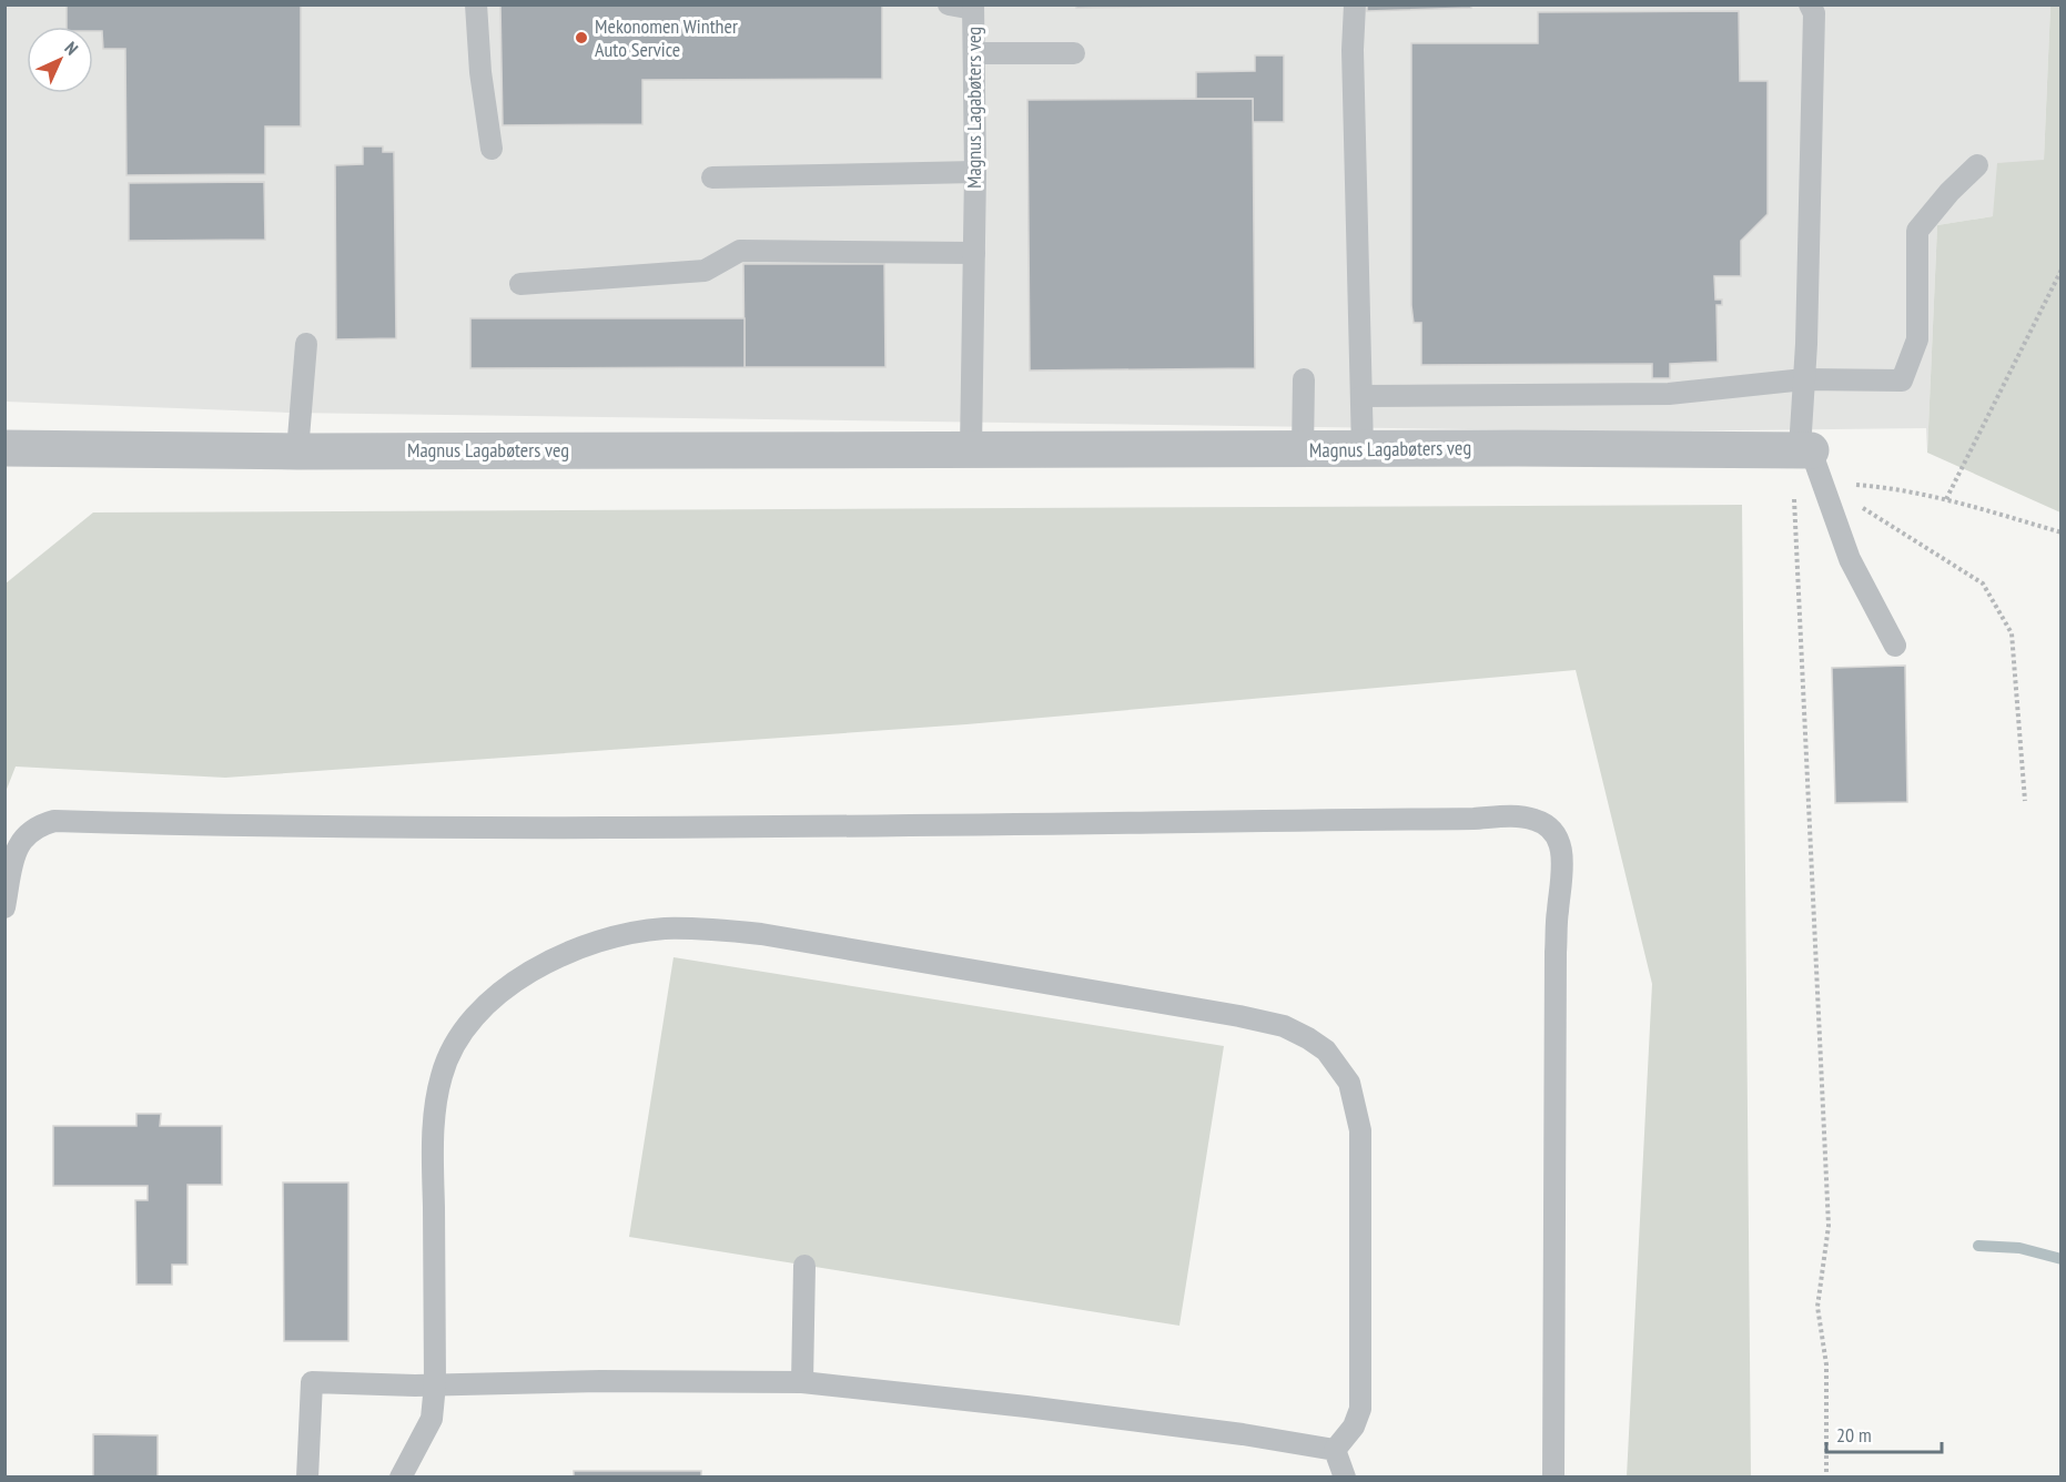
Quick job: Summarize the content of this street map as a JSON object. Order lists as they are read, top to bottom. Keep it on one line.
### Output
{"streets":{"street":["Magnus Lagabøters veg"]},"places":["Mekonomen Winther Auto Service"],"scale_bar":"20 m","north":"top right"}
